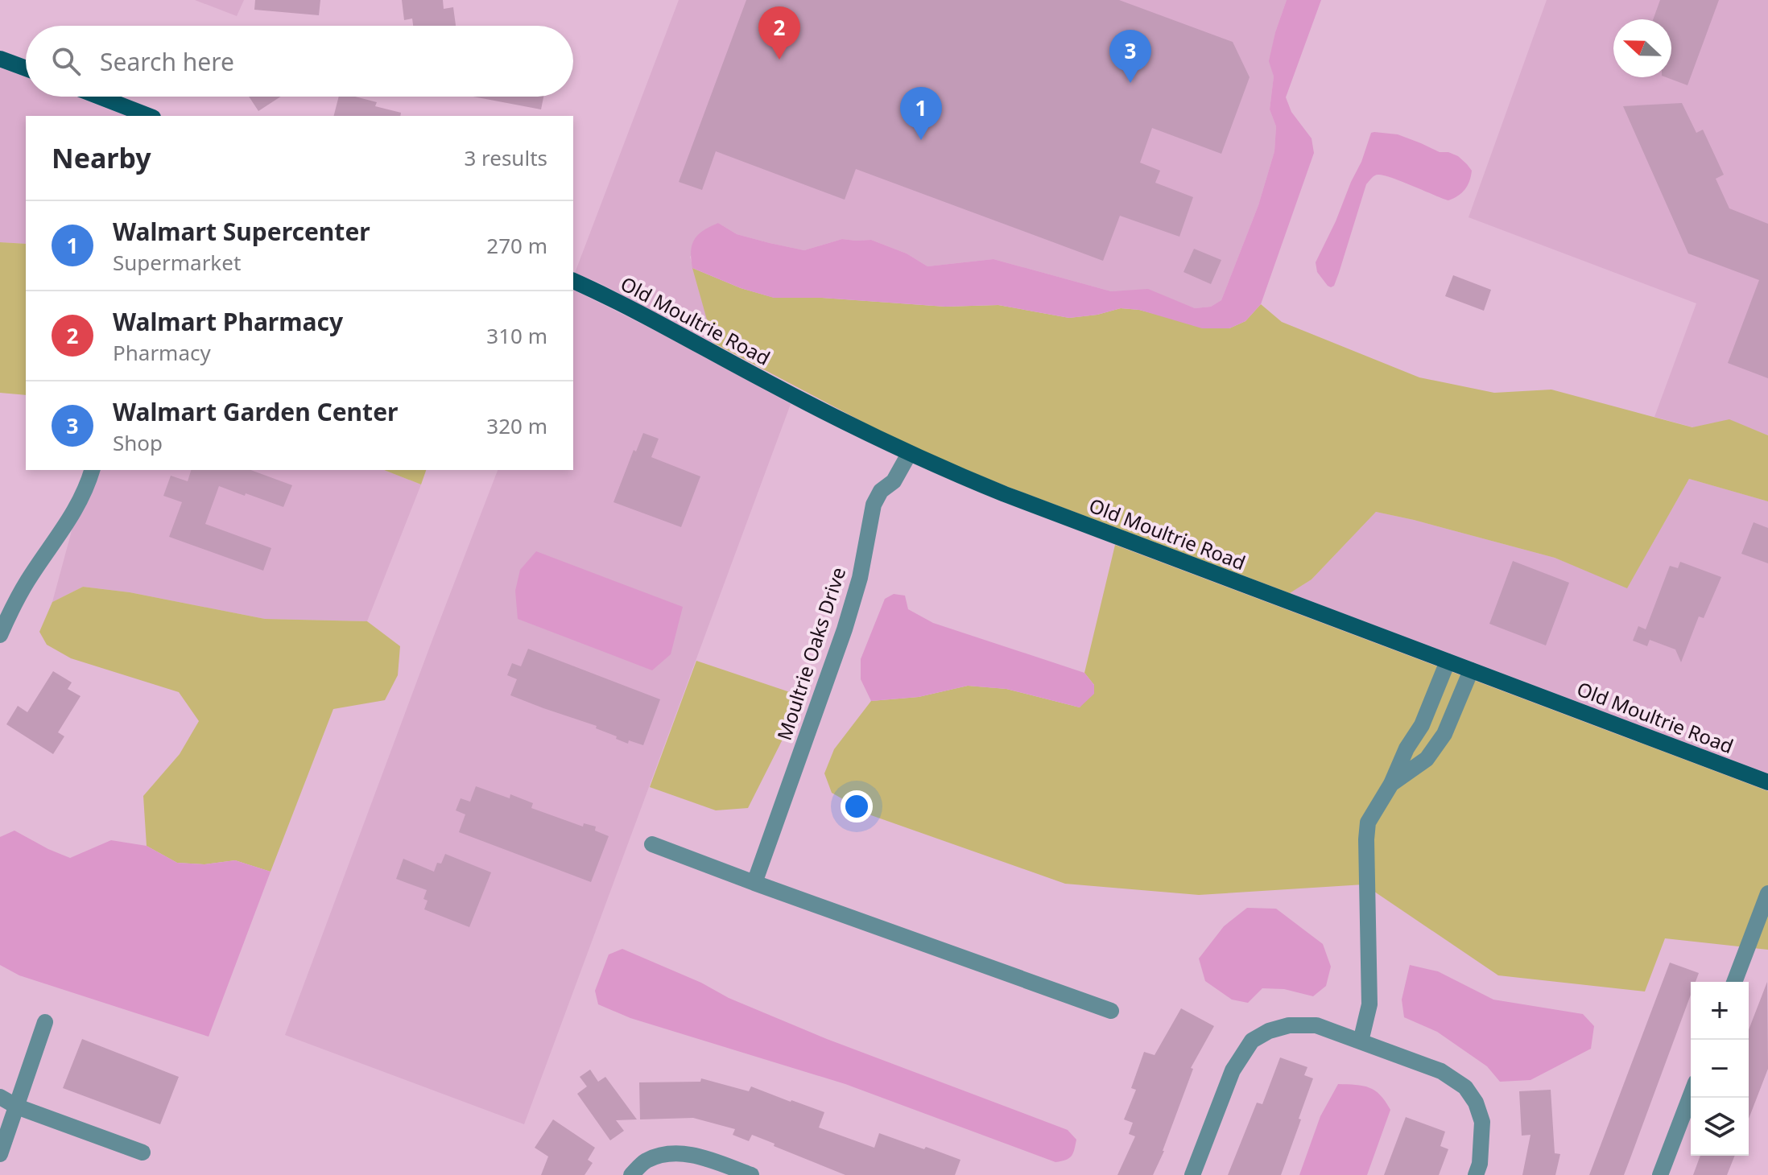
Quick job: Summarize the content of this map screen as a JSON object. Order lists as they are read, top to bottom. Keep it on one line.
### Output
{"streets":{"main road":["Old Moultrie Road"],"street":["Moultrie Oaks Drive"]},"crossings":[["Old Moultrie Road","Moultrie Oaks Drive"]],"north":"left","page":{"pins":["2","3","1"],"search":"Search here","heading":["Nearby","3 results"],"list":[{"mark":"1","name":"Walmart Supercenter","note":"Supermarket","value":"270 m"},{"mark":"2","name":"Walmart Pharmacy","note":"Pharmacy","value":"310 m"},{"mark":"3","name":"Walmart Garden Center","note":"Shop","value":"320 m"}],"map_buttons":["+","−"]}}
